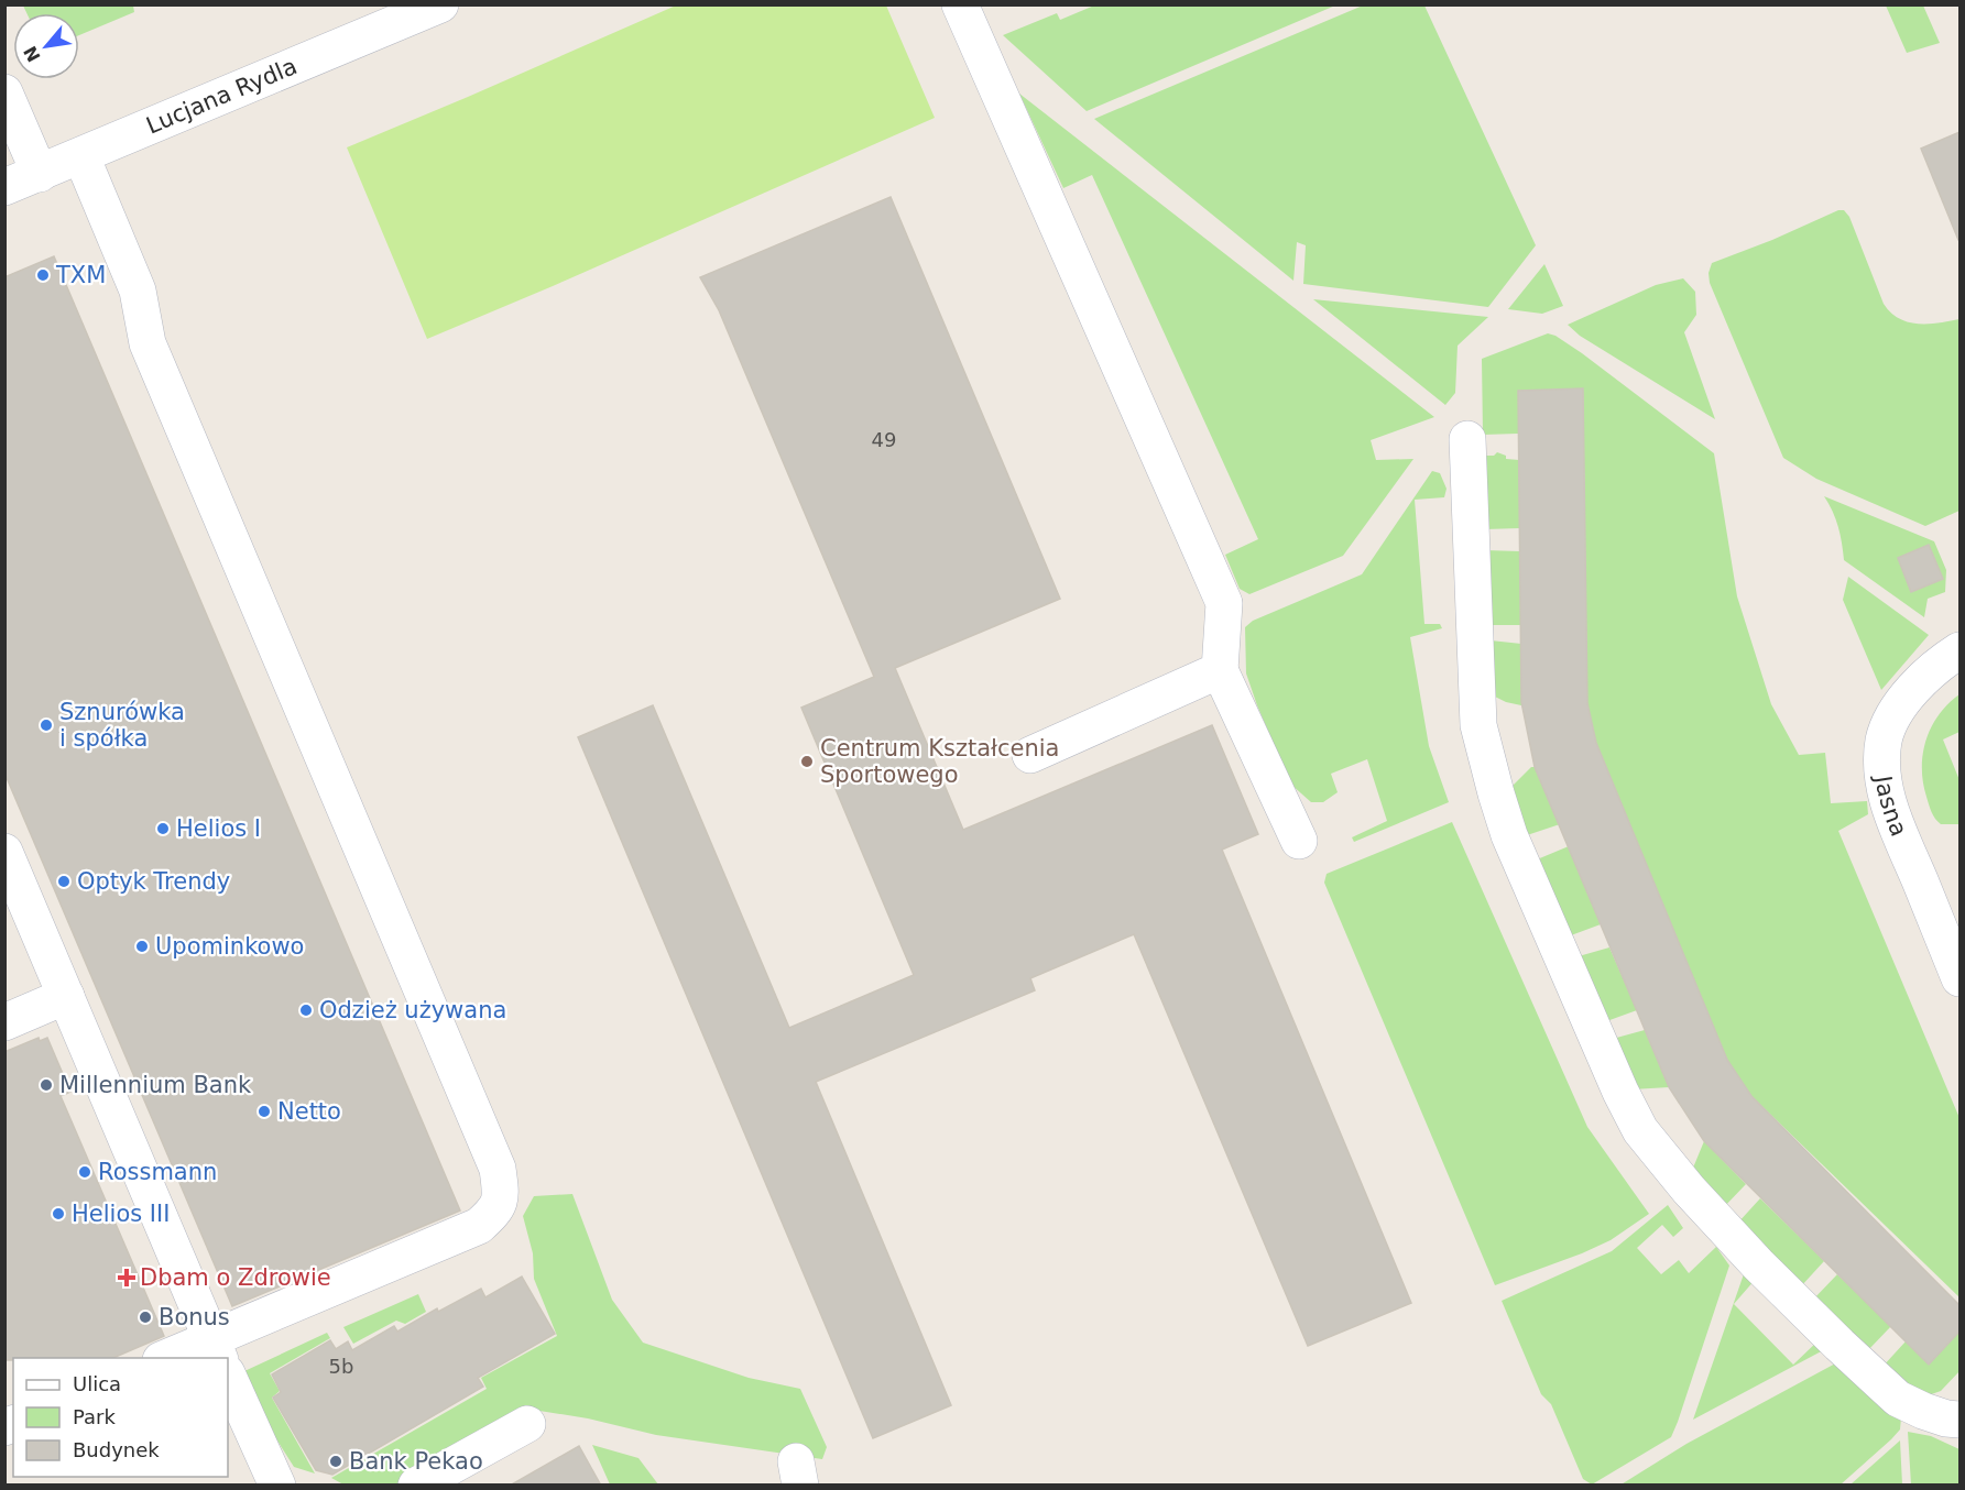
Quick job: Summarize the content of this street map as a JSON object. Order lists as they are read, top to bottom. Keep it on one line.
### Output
{"streets":{"street":["Lucjana Rydla","Jasna"]},"places":{"other":["TXM","Sznurówka i spółka","Centrum Kształcenia Sportowego","Helios I","Optyk Trendy","Upominkowo","Odzież używana","Millennium Bank","Netto","Rossmann","Helios III","Bonus","Bank Pekao"],"health":["Dbam o Zdrowie"]},"house_numbers":["49","5b"],"legend":["Ulica","Park","Budynek"],"north":"bottom left"}
